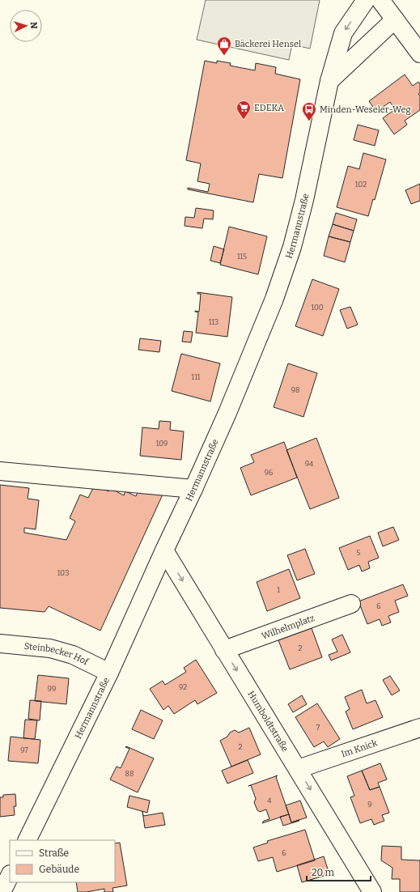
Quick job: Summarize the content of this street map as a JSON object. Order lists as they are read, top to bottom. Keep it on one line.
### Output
{"streets":{"street":["Hermannstraße","Wilhelmplatz","Steinbecker Hof","Humboldtstraße","Im Knick"]},"crossings":[["Hermannstraße","Steinbecker Hof"],["Hermannstraße","Humboldtstraße"],["Wilhelmplatz","Humboldtstraße"],["Humboldtstraße","Im Knick"]],"one_way":["Humboldtstraße"],"places":{"shop":["Bäckerei Hensel"],"supermarket":["EDEKA"],"bus stop":["Minden-Weseler-Weg"]},"house_numbers":["102","115","100","113","111","98","109","94","96","5","103","1","6","2","92","99","7","2","97","88","4","9","6"],"legend":["Straße","Gebäude"],"scale_bar":"20 m","north":"right"}
